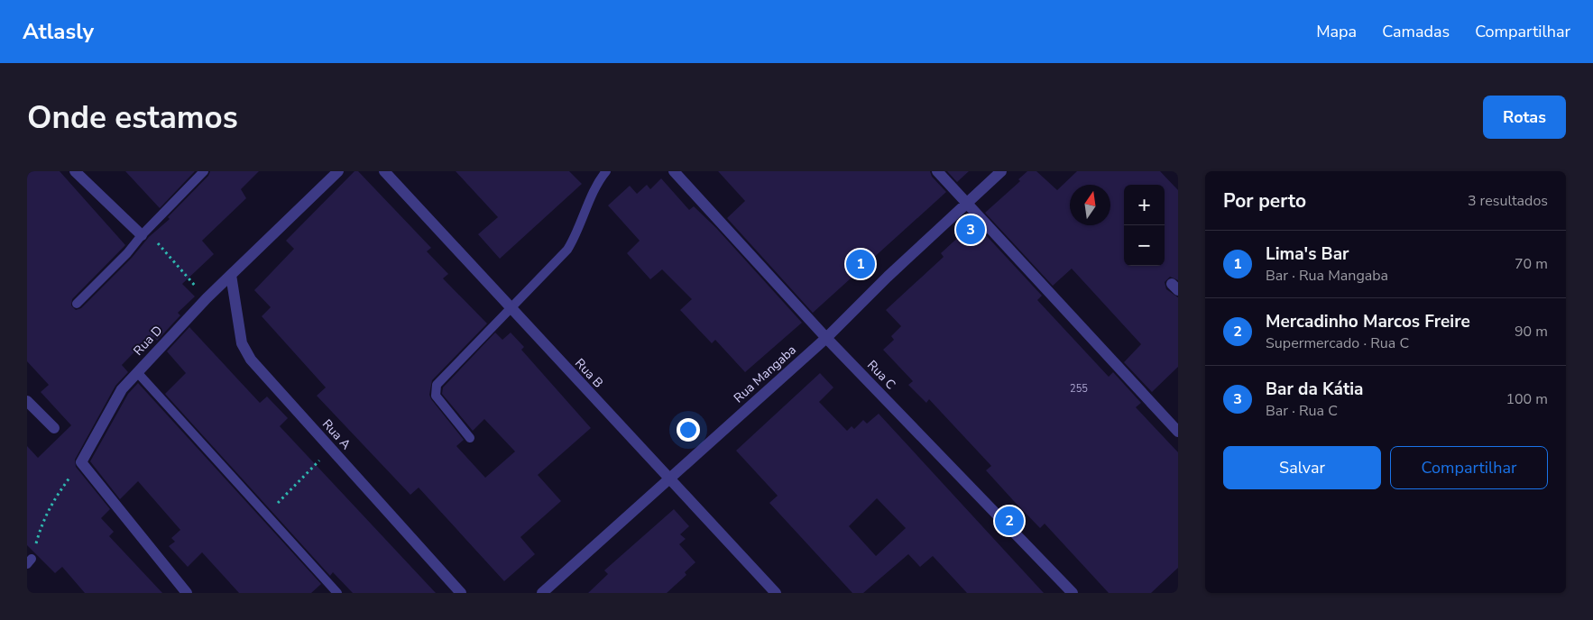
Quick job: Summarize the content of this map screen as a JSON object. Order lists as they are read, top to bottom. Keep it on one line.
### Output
{"streets":{"street":["Rua D","Rua B","Rua Mangaba","Rua C","Rua A"]},"crossings":[["Rua D","Rua A"],["Rua B","Rua Mangaba"],["Rua Mangaba","Rua C"]],"house_numbers":["255"],"north":"top","page":{"header":"Atlasly","nav":["Mapa","Camadas","Compartilhar"],"buttons":["Rotas",["Salvar","Compartilhar"]],"title":"Onde estamos","heading":["Por perto","3 resultados"],"map_buttons":["+","−"],"pins":["3","1","2"],"list":[{"mark":"1","name":"Lima's Bar","note":"Bar · Rua Mangaba","value":"70 m"},{"mark":"2","name":"Mercadinho Marcos Freire","note":"Supermercado · Rua C","value":"90 m"},{"mark":"3","name":"Bar da Kátia","note":"Bar · Rua C","value":"100 m"}]}}
